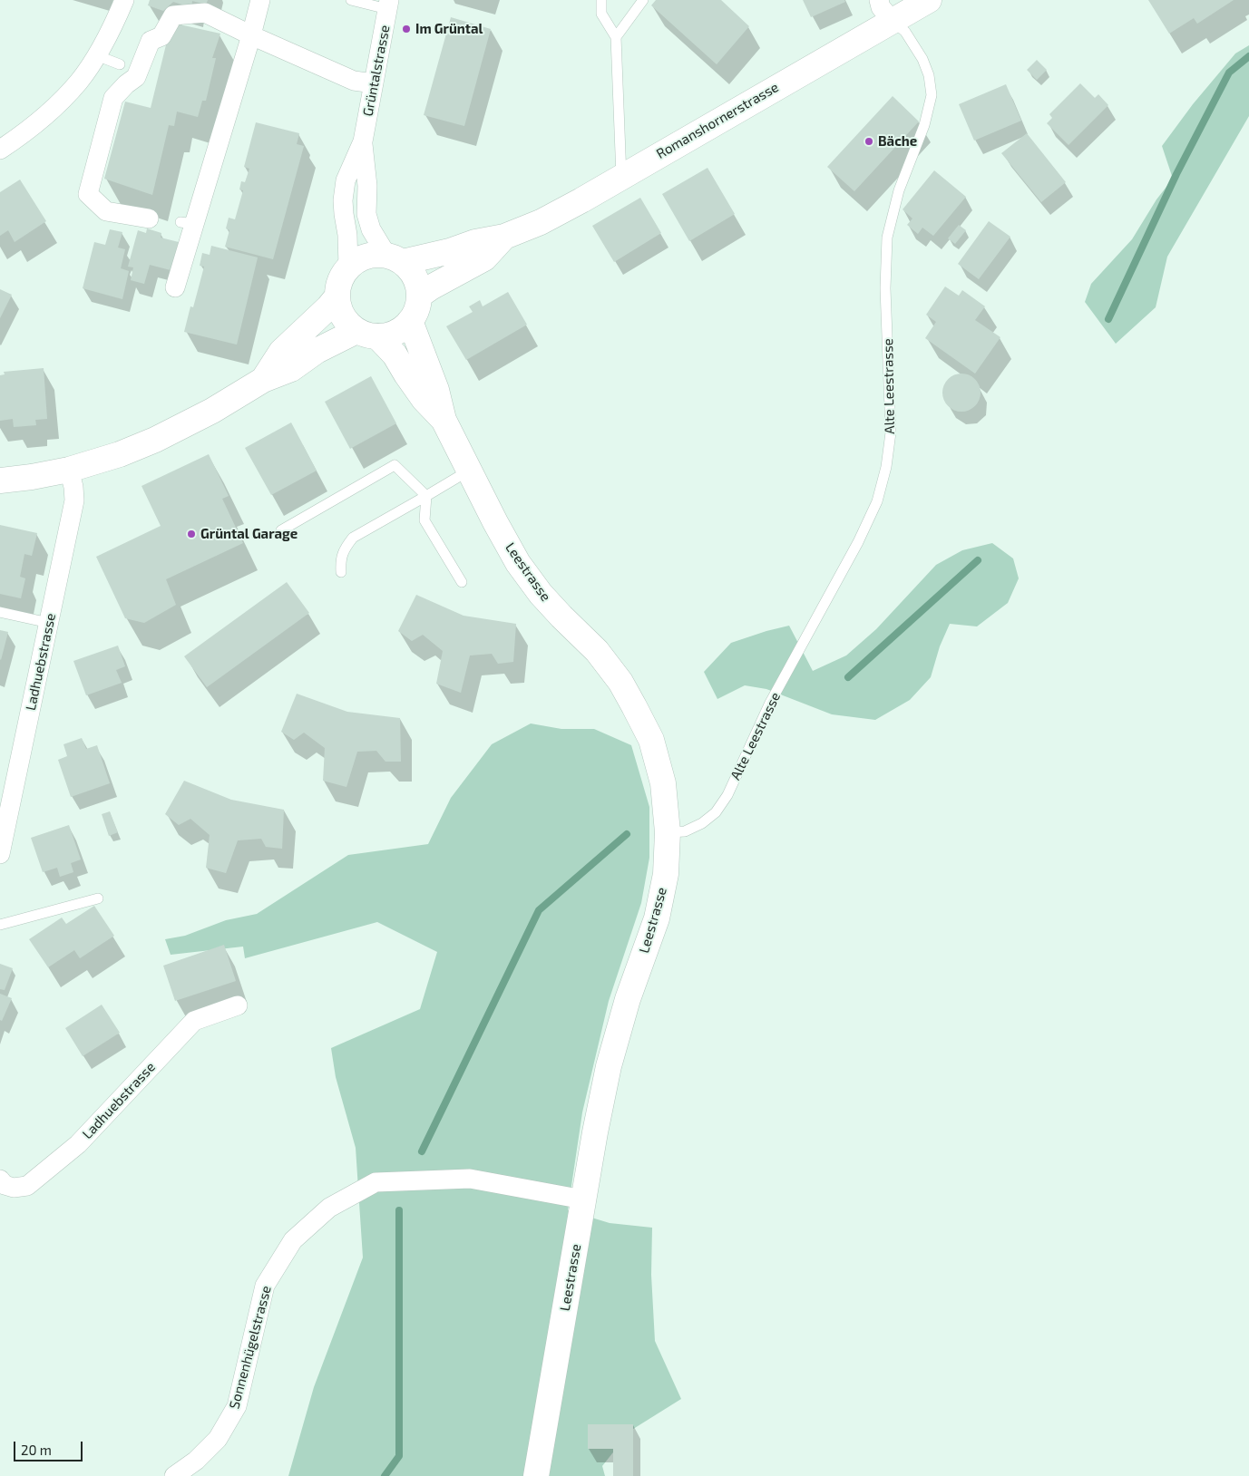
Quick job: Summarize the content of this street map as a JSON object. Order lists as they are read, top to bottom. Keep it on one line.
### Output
{"streets":{"main road":["Romanshornerstrasse","Leestrasse"],"street":["Grüntalstrasse","Ladhuebstrasse","Sonnenhügelstrasse"],"lane":["Alte Leestrasse"]},"crossings":[["Grüntalstrasse","Romanshornerstrasse"],["Grüntalstrasse","Leestrasse"],["Romanshornerstrasse","Alte Leestrasse"],["Romanshornerstrasse","Leestrasse"],["Alte Leestrasse","Leestrasse"],["Leestrasse","Sonnenhügelstrasse"]],"places":["Im Grüntal","Bäche","Grüntal Garage"],"scale_bar":"20 m"}
